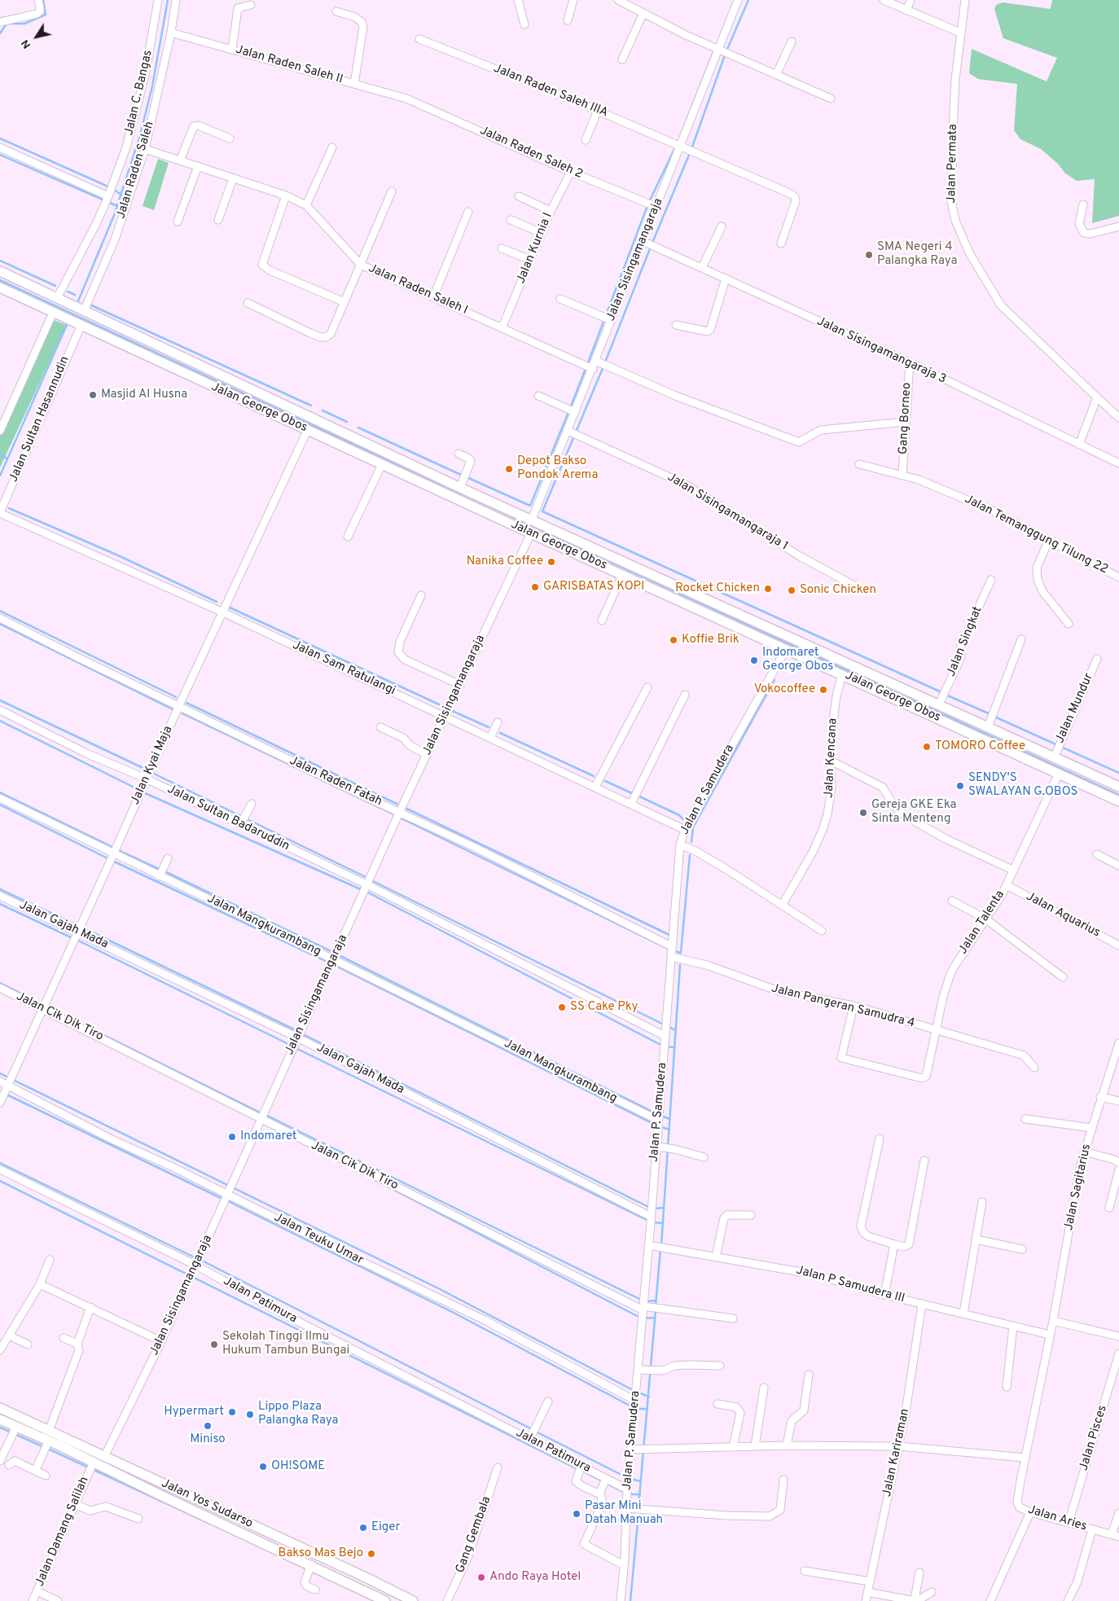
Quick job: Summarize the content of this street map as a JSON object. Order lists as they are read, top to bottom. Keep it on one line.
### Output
{"streets":{"main road":["Jalan George Obos","Jalan Yos Sudarso"],"street":["Jalan Raden Saleh II","Jalan Raden Saleh IIIA","Jalan C. Bangas","Jalan Raden Saleh 2","Jalan Permata","Jalan Raden Saleh","Jalan Kurnia I","Jalan Sisingamangaraja","Jalan Raden Saleh I","Jalan Sisingamangaraja 3","Gang Borneo","Jalan Sultan Hasannudin","Jalan Sisingamangaraja 1","Jalan Temanggung Tilung 22","Jalan Singkat","Jalan Sam Ratulangi","Jalan Mundur","Jalan Kencana","Jalan Kyai Maja","Jalan Raden Fatah","Jalan P. Samudera","Jalan Sultan Badaruddin","Jalan Aquarius","Jalan Talenta","Jalan Gajah Mada","Jalan Mangkurambang","Jalan Pangeran Samudra 4","Jalan Cik Dik Tiro","Jalan Sagitarius","Jalan Teuku Umar","Jalan P Samudera III","Jalan Patimura","Jalan Pisces","Jalan Kariraman","Jalan Aries","Jalan Damang Salilah","Gang Gembala"]},"crossings":[["Jalan Raden Saleh II","Jalan Raden Saleh 2"],["Jalan Raden Saleh II","Jalan Raden Saleh"],["Jalan Raden Saleh IIIA","Jalan Sisingamangaraja"],["Jalan C. Bangas","Jalan George Obos"],["Jalan Raden Saleh 2","Jalan Kurnia I"],["Jalan Raden Saleh 2","Jalan Sisingamangaraja"],["Jalan Raden Saleh","Jalan Raden Saleh I"],["Jalan Raden Saleh","Jalan George Obos"],["Jalan Kurnia I","Jalan Raden Saleh I"],["Jalan Sisingamangaraja","Jalan Raden Saleh I"],["Jalan Sisingamangaraja","Jalan Sisingamangaraja 3"],["Jalan Sisingamangaraja","Jalan George Obos"],["Jalan Sisingamangaraja","Jalan Sisingamangaraja 1"],["Jalan Sisingamangaraja","Jalan Sam Ratulangi"],["Jalan Sisingamangaraja","Jalan Raden Fatah"],["Jalan Sisingamangaraja","Jalan Sultan Badaruddin"],["Jalan Sisingamangaraja","Jalan Gajah Mada"],["Jalan Sisingamangaraja","Jalan Mangkurambang"],["Jalan Sisingamangaraja","Jalan Cik Dik Tiro"],["Jalan Sisingamangaraja","Jalan Teuku Umar"],["Jalan Sisingamangaraja","Jalan Patimura"],["Jalan Sisingamangaraja","Jalan Yos Sudarso"],["Jalan Sisingamangaraja 3","Gang Borneo"],["Jalan George Obos","Jalan Sultan Hasannudin"],["Jalan George Obos","Jalan Singkat"],["Jalan George Obos","Jalan Mundur"],["Jalan George Obos","Jalan Kencana"],["Jalan George Obos","Jalan Kyai Maja"],["Jalan George Obos","Jalan P. Samudera"],["Jalan George Obos","Jalan Talenta"],["Gang Borneo","Jalan Temanggung Tilung 22"],["Jalan Sultan Hasannudin","Jalan Sam Ratulangi"],["Jalan Sam Ratulangi","Jalan Kyai Maja"],["Jalan Sam Ratulangi","Jalan P. Samudera"],["Jalan Kyai Maja","Jalan Raden Fatah"],["Jalan Kyai Maja","Jalan Sultan Badaruddin"],["Jalan Kyai Maja","Jalan Gajah Mada"],["Jalan Kyai Maja","Jalan Mangkurambang"],["Jalan Kyai Maja","Jalan Cik Dik Tiro"],["Jalan Kyai Maja","Jalan Teuku Umar"],["Jalan Raden Fatah","Jalan P. Samudera"],["Jalan P. Samudera","Jalan Sultan Badaruddin"],["Jalan P. Samudera","Jalan Gajah Mada"],["Jalan P. Samudera","Jalan Mangkurambang"],["Jalan P. Samudera","Jalan Pangeran Samudra 4"],["Jalan P. Samudera","Jalan Cik Dik Tiro"],["Jalan P. Samudera","Jalan Teuku Umar"],["Jalan P. Samudera","Jalan P Samudera III"],["Jalan P. Samudera","Jalan Patimura"],["Jalan Aquarius","Jalan Talenta"],["Jalan Talenta","Jalan Pangeran Samudra 4"],["Jalan Sagitarius","Jalan P Samudera III"],["Jalan Sagitarius","Jalan Aries"],["Jalan P Samudera III","Jalan Kariraman"],["Jalan Pisces","Jalan Aries"],["Jalan Yos Sudarso","Jalan Damang Salilah"]],"places":["SMA Negeri 4 Palangka Raya","Masjid Al Husna","Depot Bakso Pondok Arema","Nanika Coffee","GARISBATAS KOPI","Rocket Chicken","Sonic Chicken","Koffie Brik","Indomaret George Obos","Vokocoffee","TOMORO Coffee","SENDY'S SWALAYAN G.OBOS","Gereja GKE Eka Sinta Menteng","SS Cake Pky","Indomaret","Sekolah Tinggi Ilmu Hukum Tambun Bungai","Hypermart","Lippo Plaza Palangka Raya","Miniso","OH!SOME","Pasar Mini Datah Manuah","Eiger","Bakso Mas Bejo","Ando Raya Hotel"],"north":"bottom left"}
